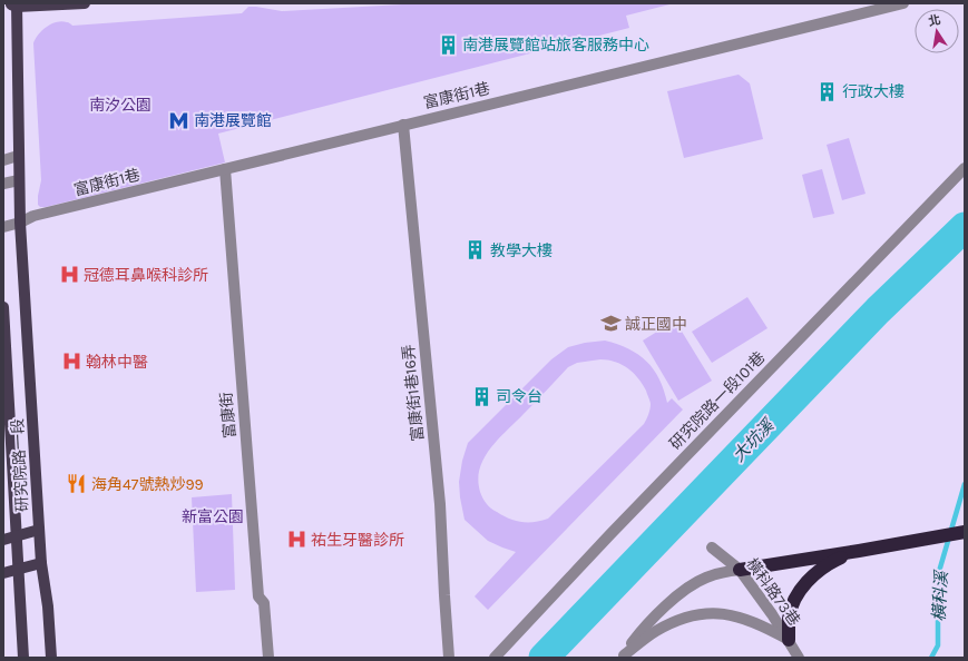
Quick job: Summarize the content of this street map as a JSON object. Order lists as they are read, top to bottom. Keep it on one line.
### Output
{"streets":{"main road":["研究院路一段"],"street":["富康街1巷","富康街1巷16弄","研究院路一段101巷","富康街","橫科路73巷"]},"crossings":[["富康街1巷","富康街1巷16弄"],["富康街1巷","富康街"],["富康街1巷","研究院路一段"]],"water":["大坑溪","橫科溪"],"parks":["南汐公園","新富公園"],"places":{"building":["南港展覽館站旅客服務中心","行政大樓","教學大樓","司令台"],"metro station":["南港展覽館"],"hospital":["冠德耳鼻喉科診所","翰林中醫","祐生牙醫診所"],"school or university":["誠正國中"],"restaurant":["海角47號熱炒99"]},"north":"top"}
